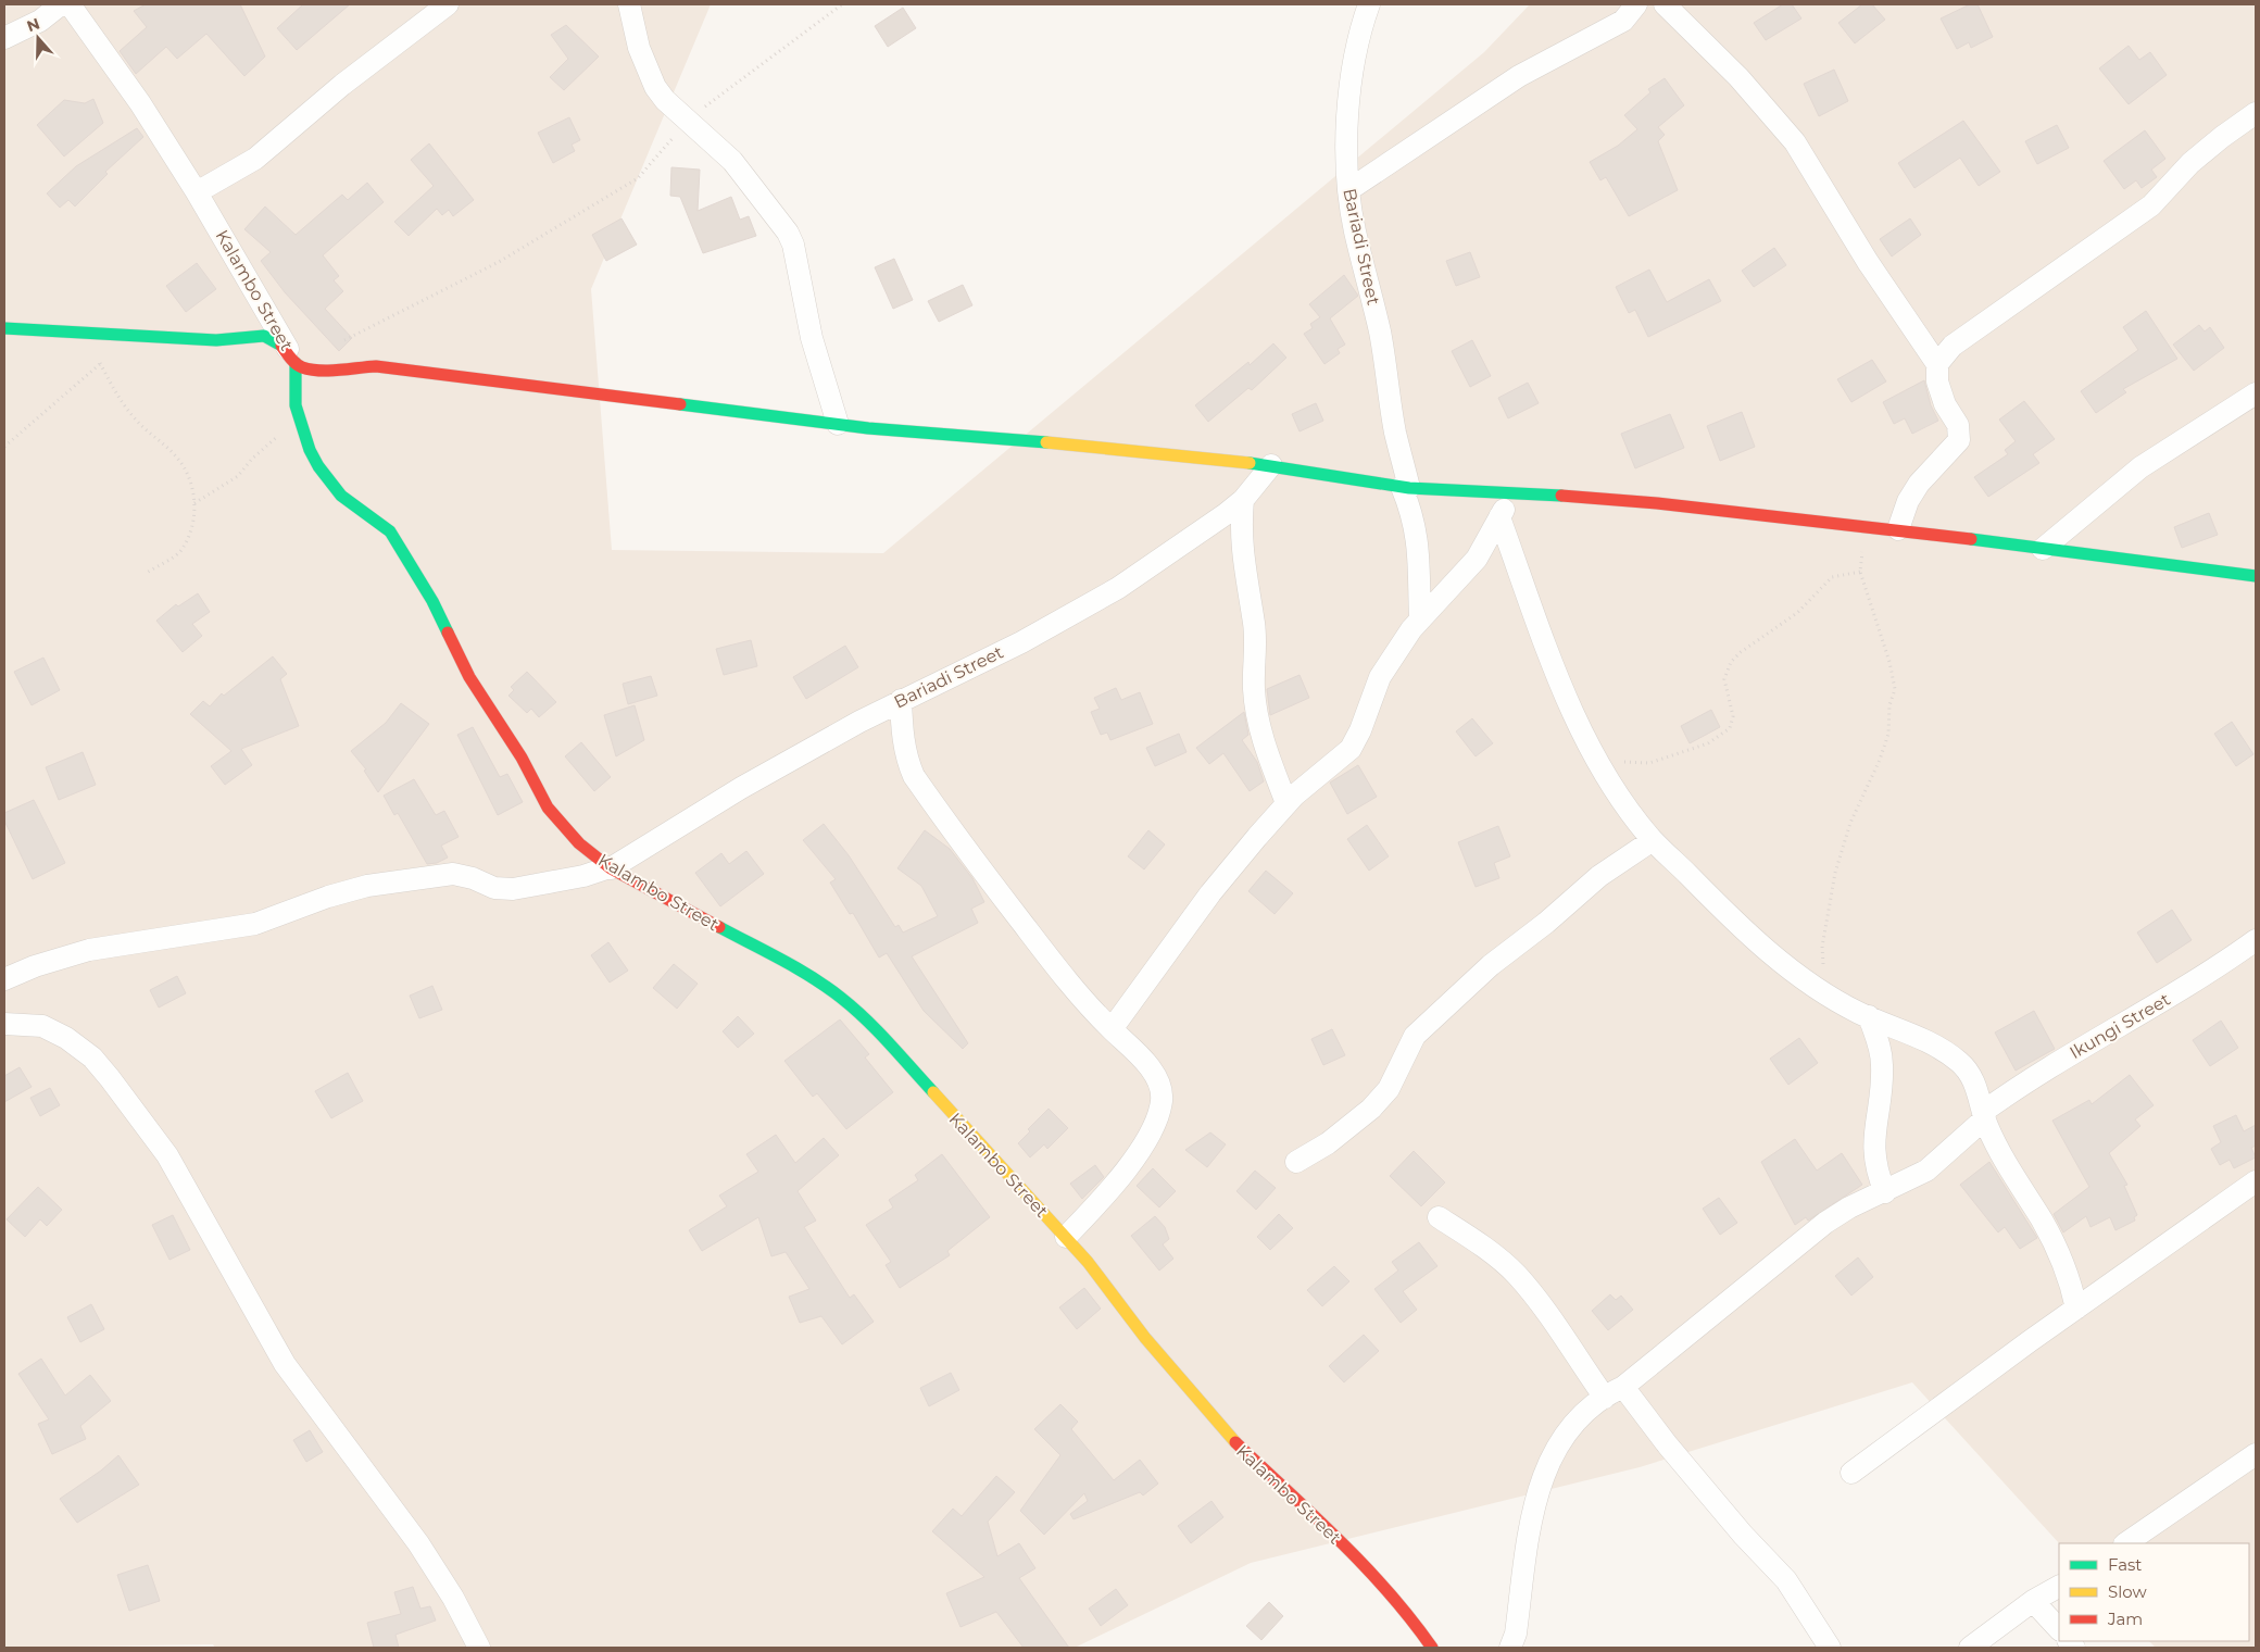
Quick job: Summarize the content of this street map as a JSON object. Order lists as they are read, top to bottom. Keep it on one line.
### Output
{"streets":{"street":["Bariadi Street","Kalambo Street","Ikungi Street"]},"crossings":[["Bariadi Street","Kalambo Street"]],"legend":["Fast","Slow","Jam"],"north":"top"}
